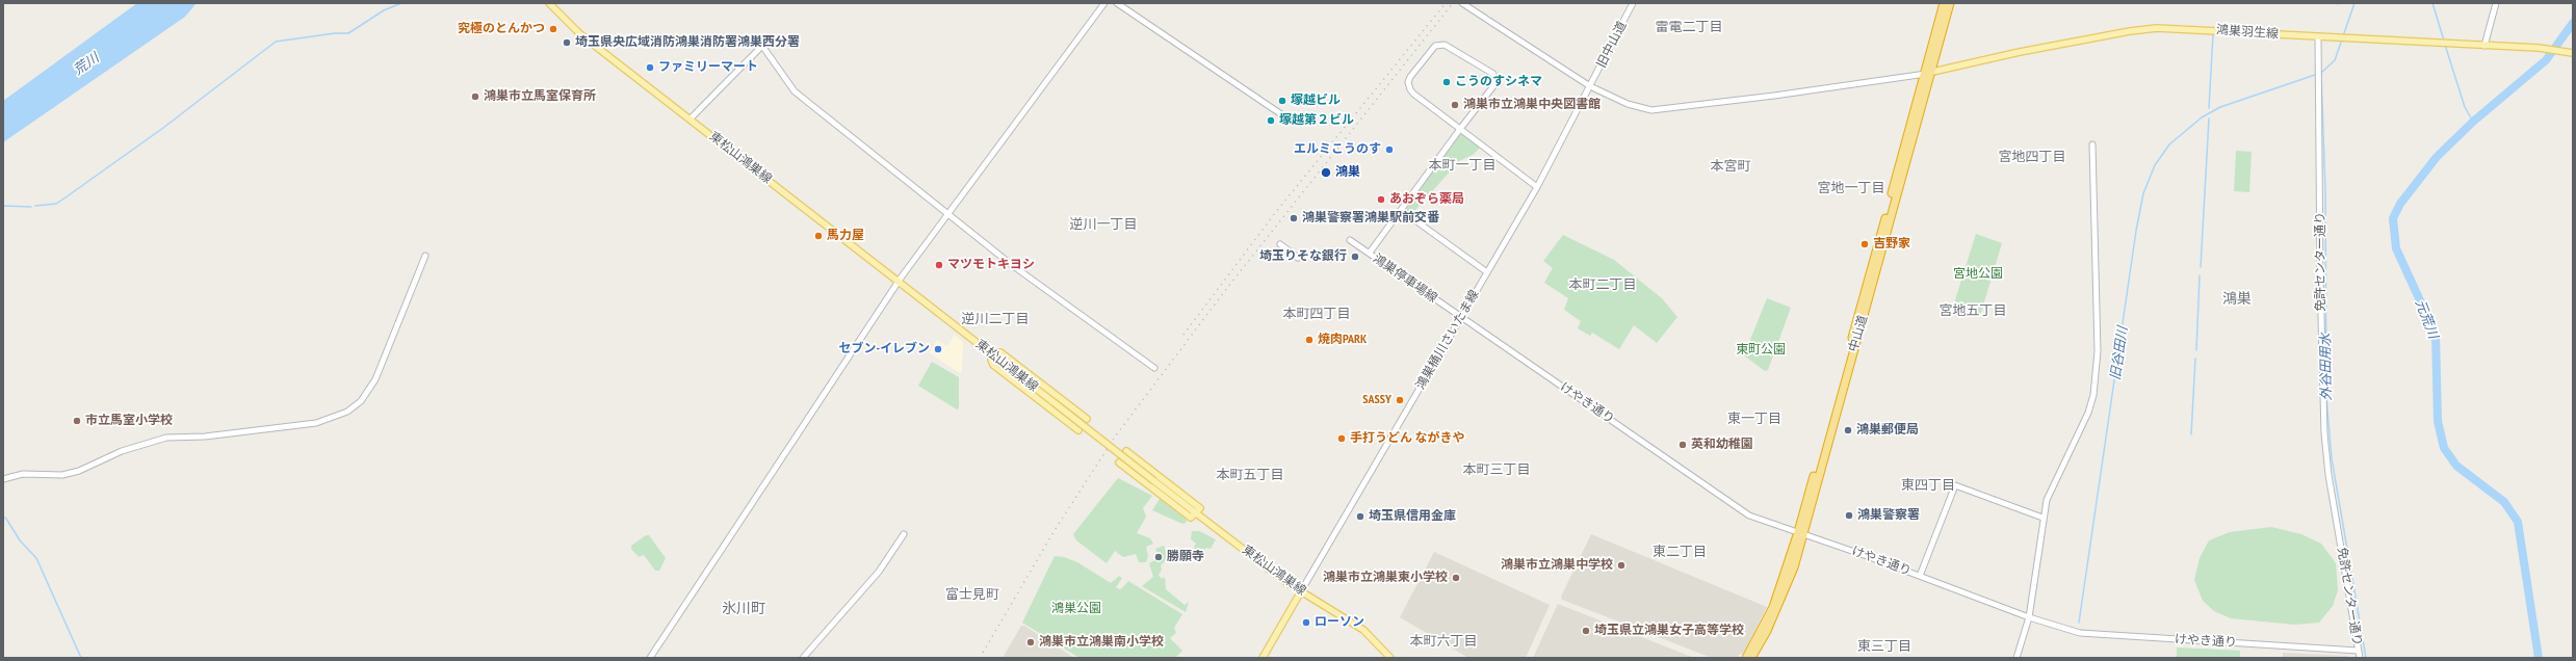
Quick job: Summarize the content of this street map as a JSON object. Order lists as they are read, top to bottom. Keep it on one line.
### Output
{"streets":{"highway":["中山道"],"main road":["鴻巣羽生線","東松山鴻巣線"],"street":["旧中山道","免許センター通り","鴻巣停車場線","鴻巣桶川さいたま線","けやき通り"]},"crossings":[["鴻巣羽生線","免許センター通り"],["鴻巣羽生線","中山道"],["旧中山道","鴻巣桶川さいたま線"],["東松山鴻巣線","鴻巣桶川さいたま線"],["免許センター通り","けやき通り"],["鴻巣停車場線","鴻巣桶川さいたま線"],["鴻巣停車場線","けやき通り"],["中山道","けやき通り"],["鴻巣桶川さいたま線","けやき通り"]],"districts":["雷電二丁目","宮地四丁目","本町一丁目","本宮町","宮地一丁目","逆川一丁目","本町二丁目","鴻巣","宮地五丁目","本町四丁目","逆川二丁目","東一丁目","本町三丁目","本町五丁目","東四丁目","東二丁目","富士見町","氷川町","本町六丁目","東三丁目"],"water":["荒川","元荒川","旧谷田川","外谷田用水"],"parks":["宮地公園","東町公園","鴻巣公園"],"places":["究極のとんかつ","埼玉県央広域消防鴻巣消防署鴻巣西分署","ファミリーマート","こうのすシネマ","鴻巣市立馬室保育所","塚越ビル","鴻巣市立鴻巣中央図書館","塚越第２ビル","エルミこうのす","鴻巣","あおぞら薬局","鴻巣警察署鴻巣駅前交番","馬力屋","吉野家","埼玉りそな銀行","マツモトキヨシ","焼肉PARK","セブン-イレブン","SASSY","市立馬室小学校","鴻巣郵便局","手打うどん ながきや","英和幼稚園","鴻巣警察署","埼玉県信用金庫","勝願寺","鴻巣市立鴻巣中学校","鴻巣市立鴻巣東小学校","ローソン","埼玉県立鴻巣女子高等学校","鴻巣市立鴻巣南小学校"]}
